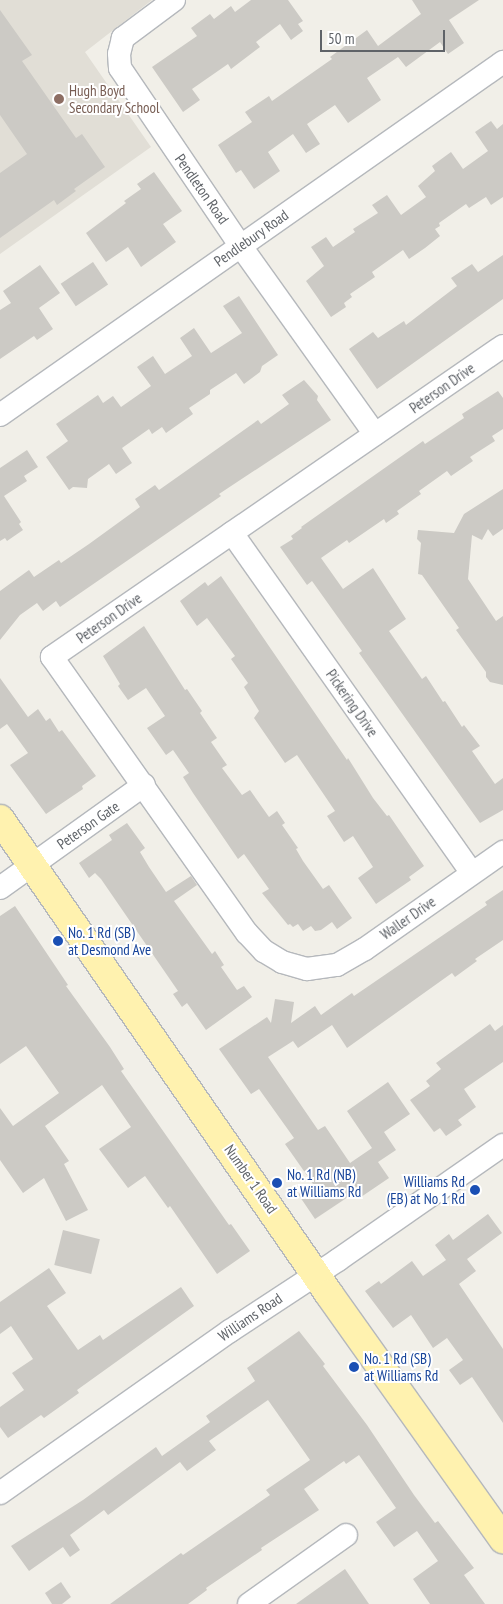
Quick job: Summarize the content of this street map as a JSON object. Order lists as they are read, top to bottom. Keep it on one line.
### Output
{"streets":{"main road":["Number 1 Road"],"street":["Pendleton Road","Pendlebury Road","Peterson Drive","Pickering Drive","Peterson Gate","Waller Drive","Williams Road"]},"crossings":[["Pendleton Road","Pendlebury Road"],["Pendleton Road","Peterson Drive"],["Peterson Drive","Pickering Drive"],["Peterson Drive","Peterson Gate"],["Peterson Drive","Waller Drive"],["Pickering Drive","Waller Drive"],["Peterson Gate","Number 1 Road"],["Number 1 Road","Williams Road"]],"places":["Hugh Boyd Secondary School","No. 1 Rd (SB) at Desmond Ave","No. 1 Rd (NB) at Williams Rd","Williams Rd (EB) at No 1 Rd","No. 1 Rd (SB) at Williams Rd"],"scale_bar":"50 m"}
